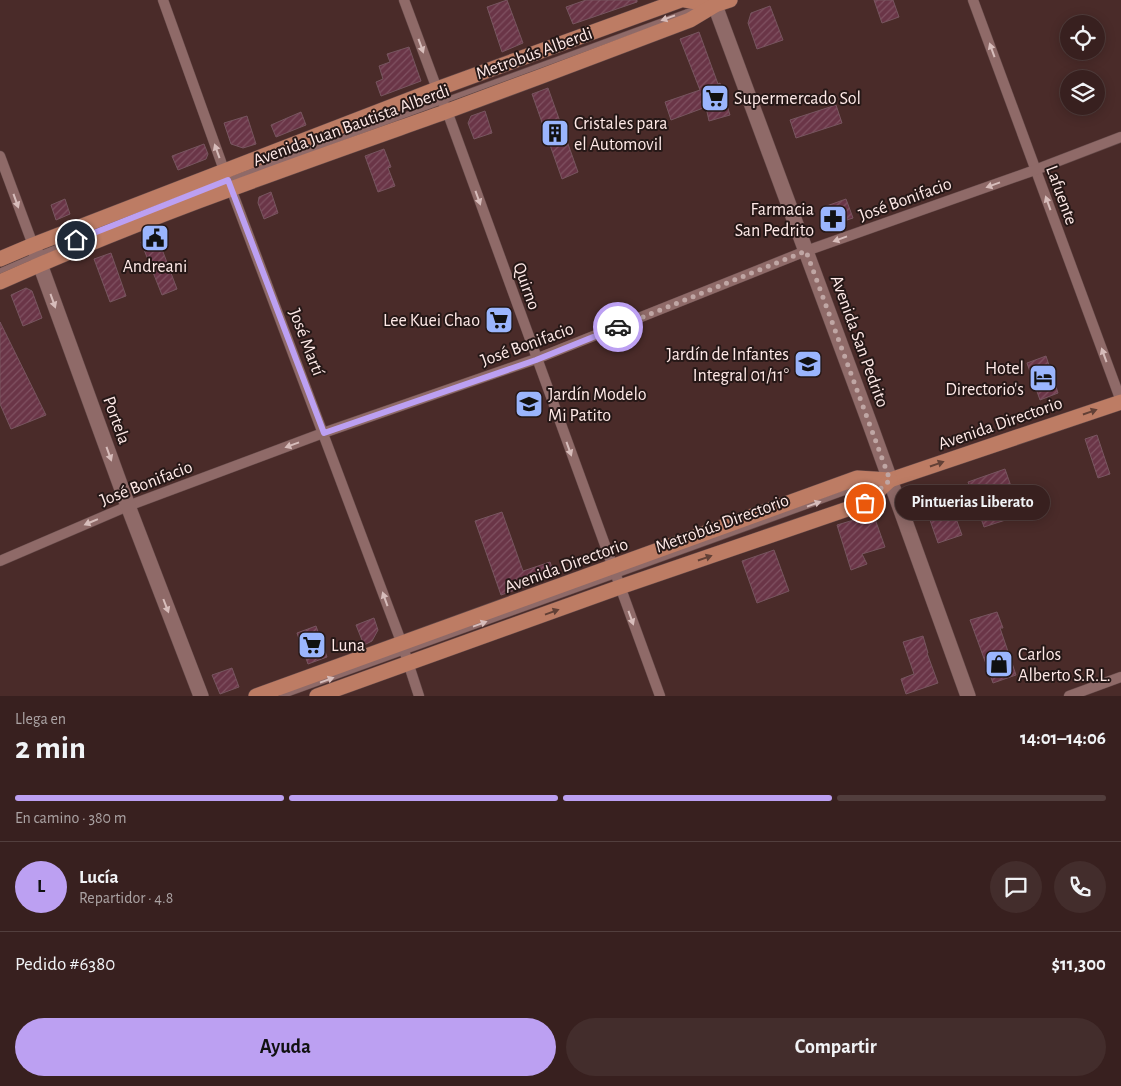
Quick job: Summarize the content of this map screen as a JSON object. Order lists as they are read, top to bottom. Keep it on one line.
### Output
{"streets":{"main road":["Avenida Juan Bautista Alberdi","Avenida San Pedrito","Portela","Avenida Directorio"],"street":["Lafuente","José Bonifacio","Quirno","José Martí"]},"crossings":[["Avenida Juan Bautista Alberdi","Quirno"],["Avenida Juan Bautista Alberdi","Avenida San Pedrito"],["Avenida Juan Bautista Alberdi","José Martí"],["Avenida Juan Bautista Alberdi","Portela"],["Lafuente","José Bonifacio"],["Lafuente","Avenida Directorio"],["José Bonifacio","Quirno"],["José Bonifacio","Avenida San Pedrito"],["José Bonifacio","José Martí"],["José Bonifacio","Portela"],["Quirno","Avenida Directorio"],["Avenida San Pedrito","Avenida Directorio"],["José Martí","Avenida Directorio"]],"one_way":["Lafuente","José Bonifacio","Quirno","José Martí","Portela","Avenida Directorio"],"places":{"supermarket":["Supermercado Sol","Lee Kuei Chao","Luna"],"building":["Cristales para el Automovil"],"pharmacy":["Farmacia San Pedrito"],"public building":["Andreani"],"school or university":["Jardín de Infantes Integral 01/11°","Jardín Modelo Mi Patito"],"hotel":["Hotel Directorio's"],"other":["Pintuerias Liberato"],"shop":["Carlos Alberto S.R.L."]},"page":{"bubble":"Pintuerias Liberato","heading":["2 min","Llega en","14:01–14:06"],"panel":["Lucía","Repartidor · 4.8","Pedido #6380","$11,300"],"bar":"En camino · 380 m","round":"L","buttons":["Ayuda","Compartir"]}}
